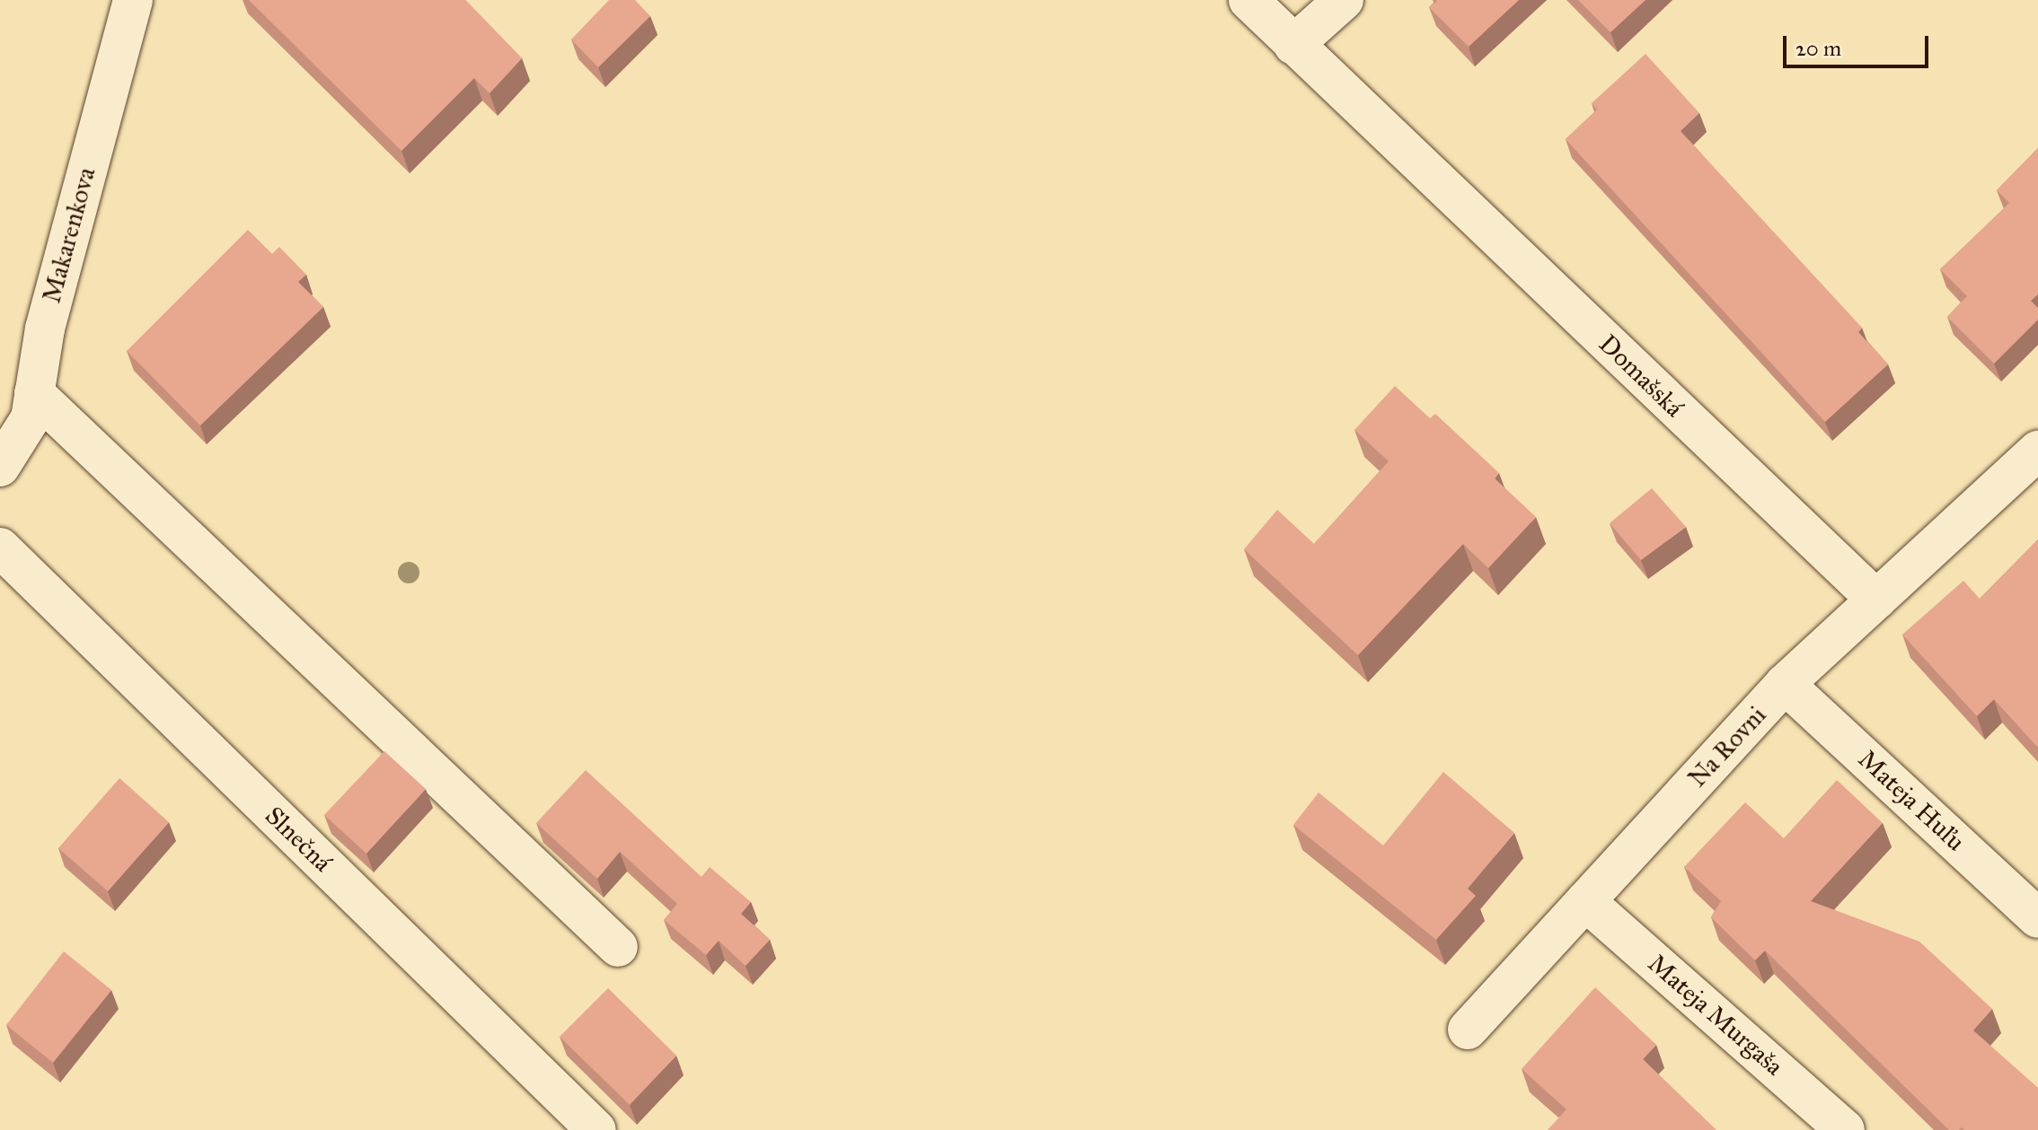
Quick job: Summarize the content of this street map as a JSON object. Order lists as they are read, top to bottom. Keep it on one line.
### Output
{"streets":{"street":["Makarenkova","Domašská","Na Rovni","Mateja Huľu","Slnečná","Mateja Murgaša"]},"crossings":[["Domašská","Na Rovni"],["Na Rovni","Mateja Huľu"],["Na Rovni","Mateja Murgaša"]],"scale_bar":"20 m"}
